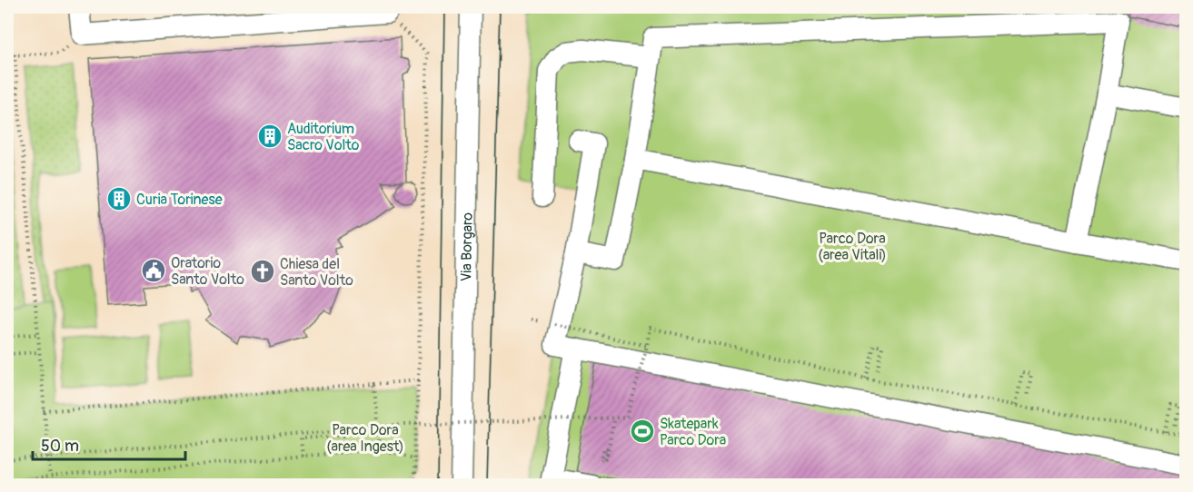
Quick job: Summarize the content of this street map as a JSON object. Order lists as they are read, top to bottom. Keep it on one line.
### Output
{"streets":{"street":["Via Borgaro"]},"parks":["Parco Dora (area Vitali)","Parco Dora (area Ingest)"],"places":{"building":["Auditorium Sacro Volto","Curia Torinese"],"public building":["Oratorio Santo Volto"],"church":["Chiesa del Santo Volto"],"sports":["Skatepark Parco Dora"]},"scale_bar":"50 m"}
